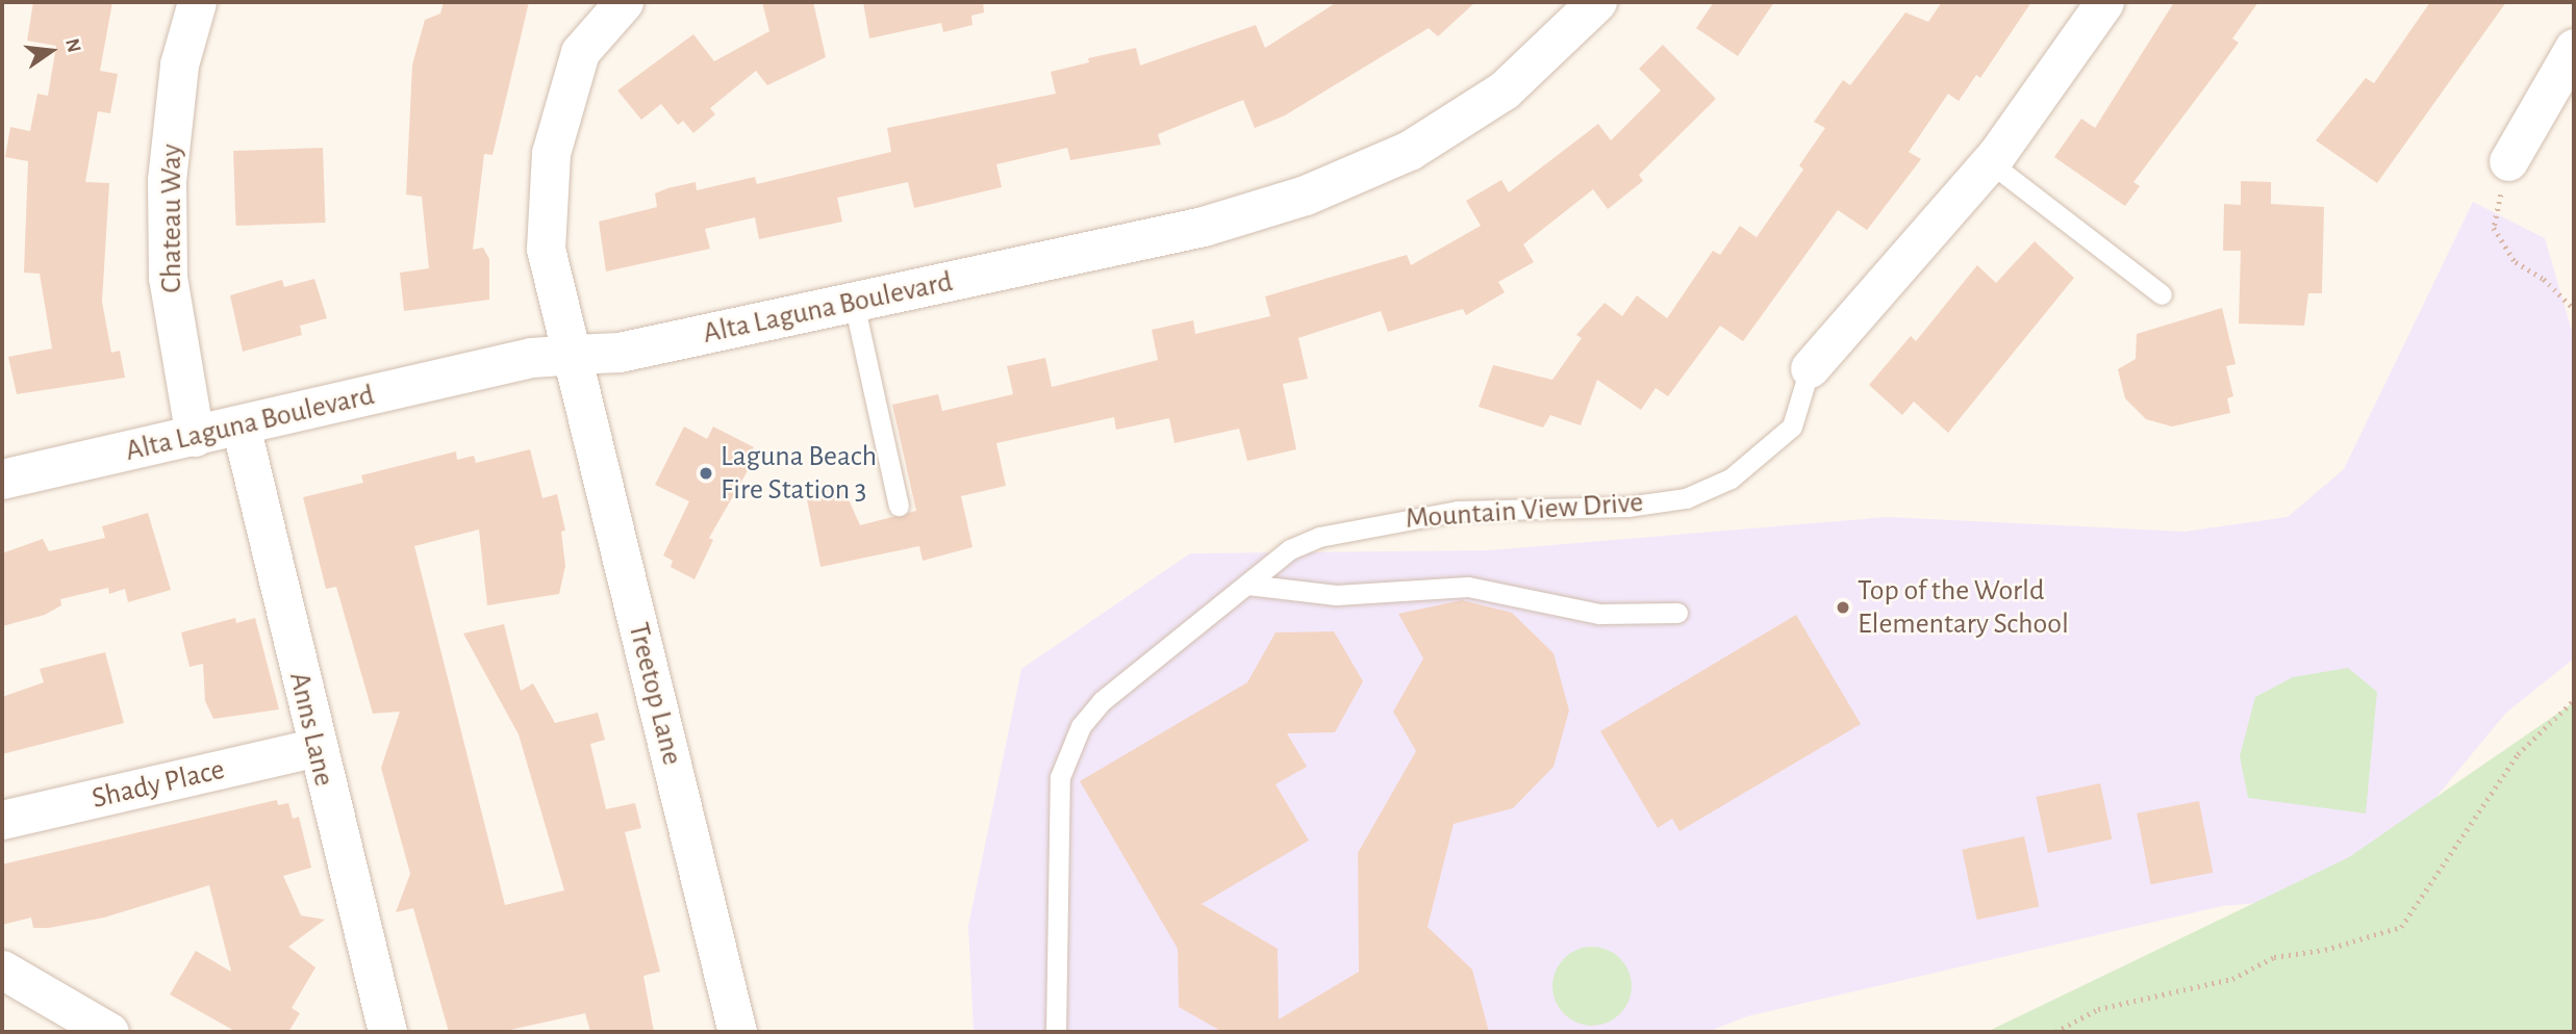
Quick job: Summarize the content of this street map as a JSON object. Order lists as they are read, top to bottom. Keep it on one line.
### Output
{"streets":{"main road":["Alta Laguna Boulevard"],"street":["Chateau Way","Mountain View Drive","Treetop Lane","Anns Lane","Shady Place"]},"crossings":[["Chateau Way","Alta Laguna Boulevard"],["Alta Laguna Boulevard","Treetop Lane"],["Alta Laguna Boulevard","Anns Lane"],["Anns Lane","Shady Place"]],"places":["Laguna Beach Fire Station 3","Top of the World Elementary School"],"north":"right"}
